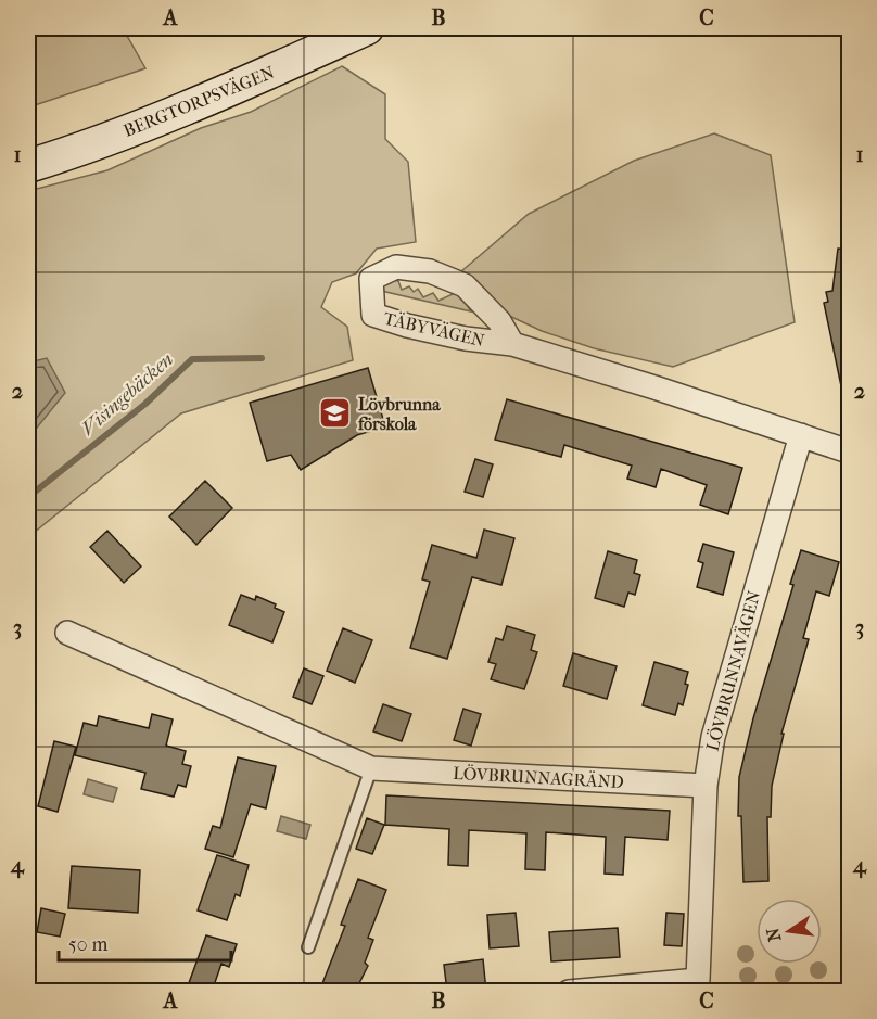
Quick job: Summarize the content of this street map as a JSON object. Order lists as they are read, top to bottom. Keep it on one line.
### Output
{"streets":{"main road":["BERGTORPSVÄGEN"],"street":["TÄBYVÄGEN","LÖVBRUNNAVÄGEN","LÖVBRUNNAGRÄND"]},"crossings":[["TÄBYVÄGEN","LÖVBRUNNAVÄGEN"],["LÖVBRUNNAVÄGEN","LÖVBRUNNAGRÄND"]],"water":["Visingebäcken"],"places":{"school or university":["Lövbrunna förskola"]},"scale_bar":"50 m","north":"left","grid":{"columns":["A","B","C"],"rows":["1","2","3","4"]}}
